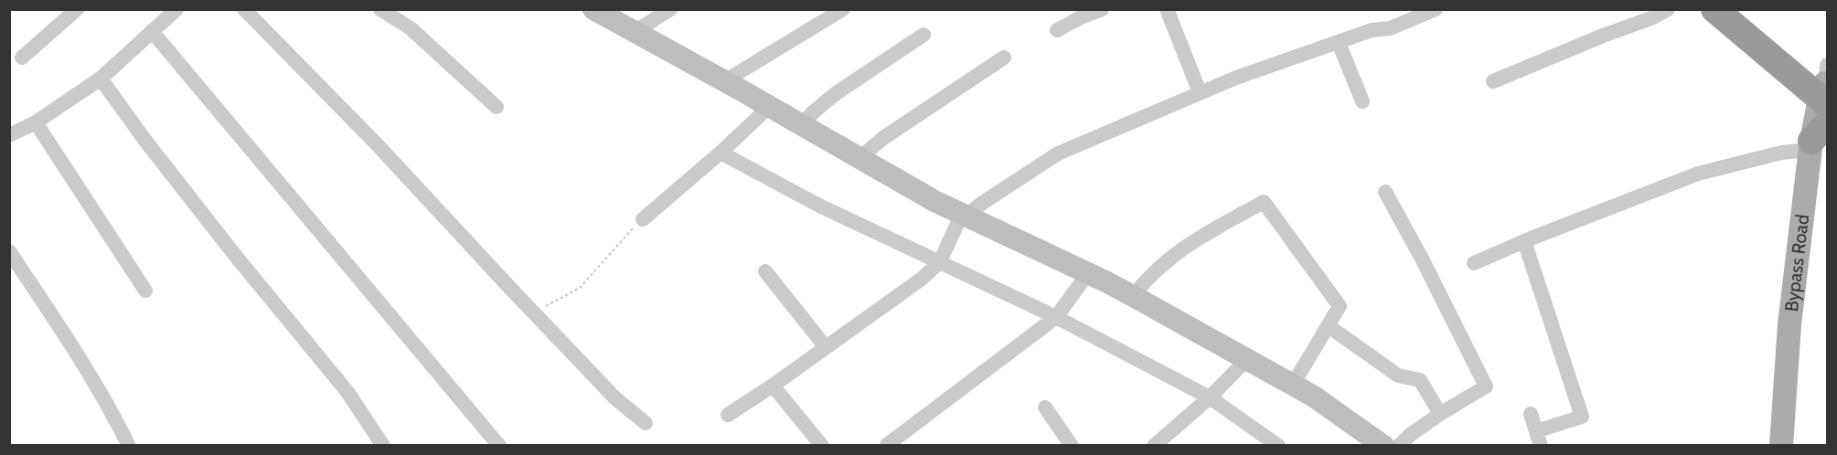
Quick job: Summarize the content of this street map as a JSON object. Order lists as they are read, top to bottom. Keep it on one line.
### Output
{"streets":{"main road":["Bypass Road"]}}
